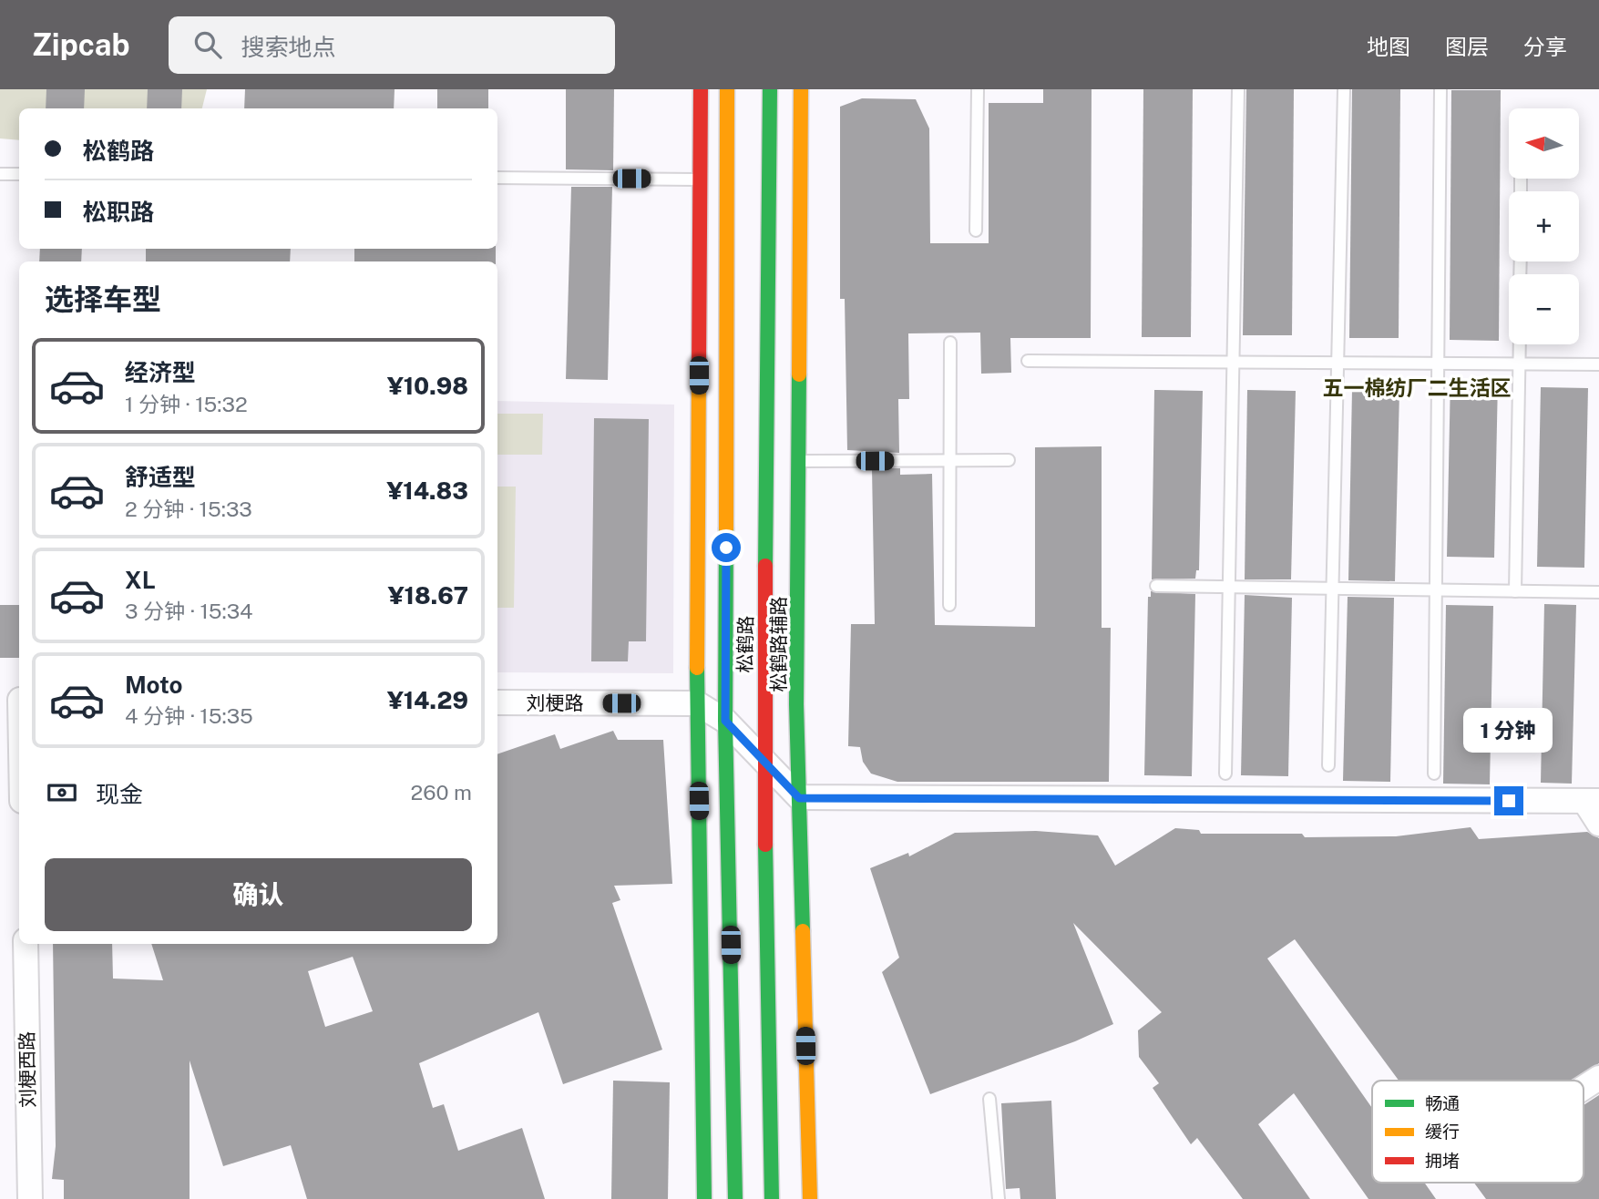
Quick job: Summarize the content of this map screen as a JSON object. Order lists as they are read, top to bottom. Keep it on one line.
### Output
{"streets":{"street":["松鹤路","松鹤路辅路","刘梗路","刘梗西路"]},"crossings":[["松鹤路","松鹤路辅路"]],"districts":["五一棉纺厂二生活区"],"legend":["畅通","缓行","拥堵"],"north":"left","page":{"header":"Zipcab","search":"搜索地点","nav":["地图","图层","分享"],"map_buttons":["+","−"],"banner":["松鹤路","松职路"],"heading":"选择车型","list":[{"name":"经济型","note":"1 分钟 · 15:32","value":"¥10.98"},{"name":"舒适型","note":"2 分钟 · 15:33","value":"¥14.83"},{"name":"XL","note":"3 分钟 · 15:34","value":"¥18.67"},{"name":"Moto","note":"4 分钟 · 15:35","value":"¥14.29"}],"bubble":"1 分钟","pay":["现金","260 m"],"buttons":"确认"}}
